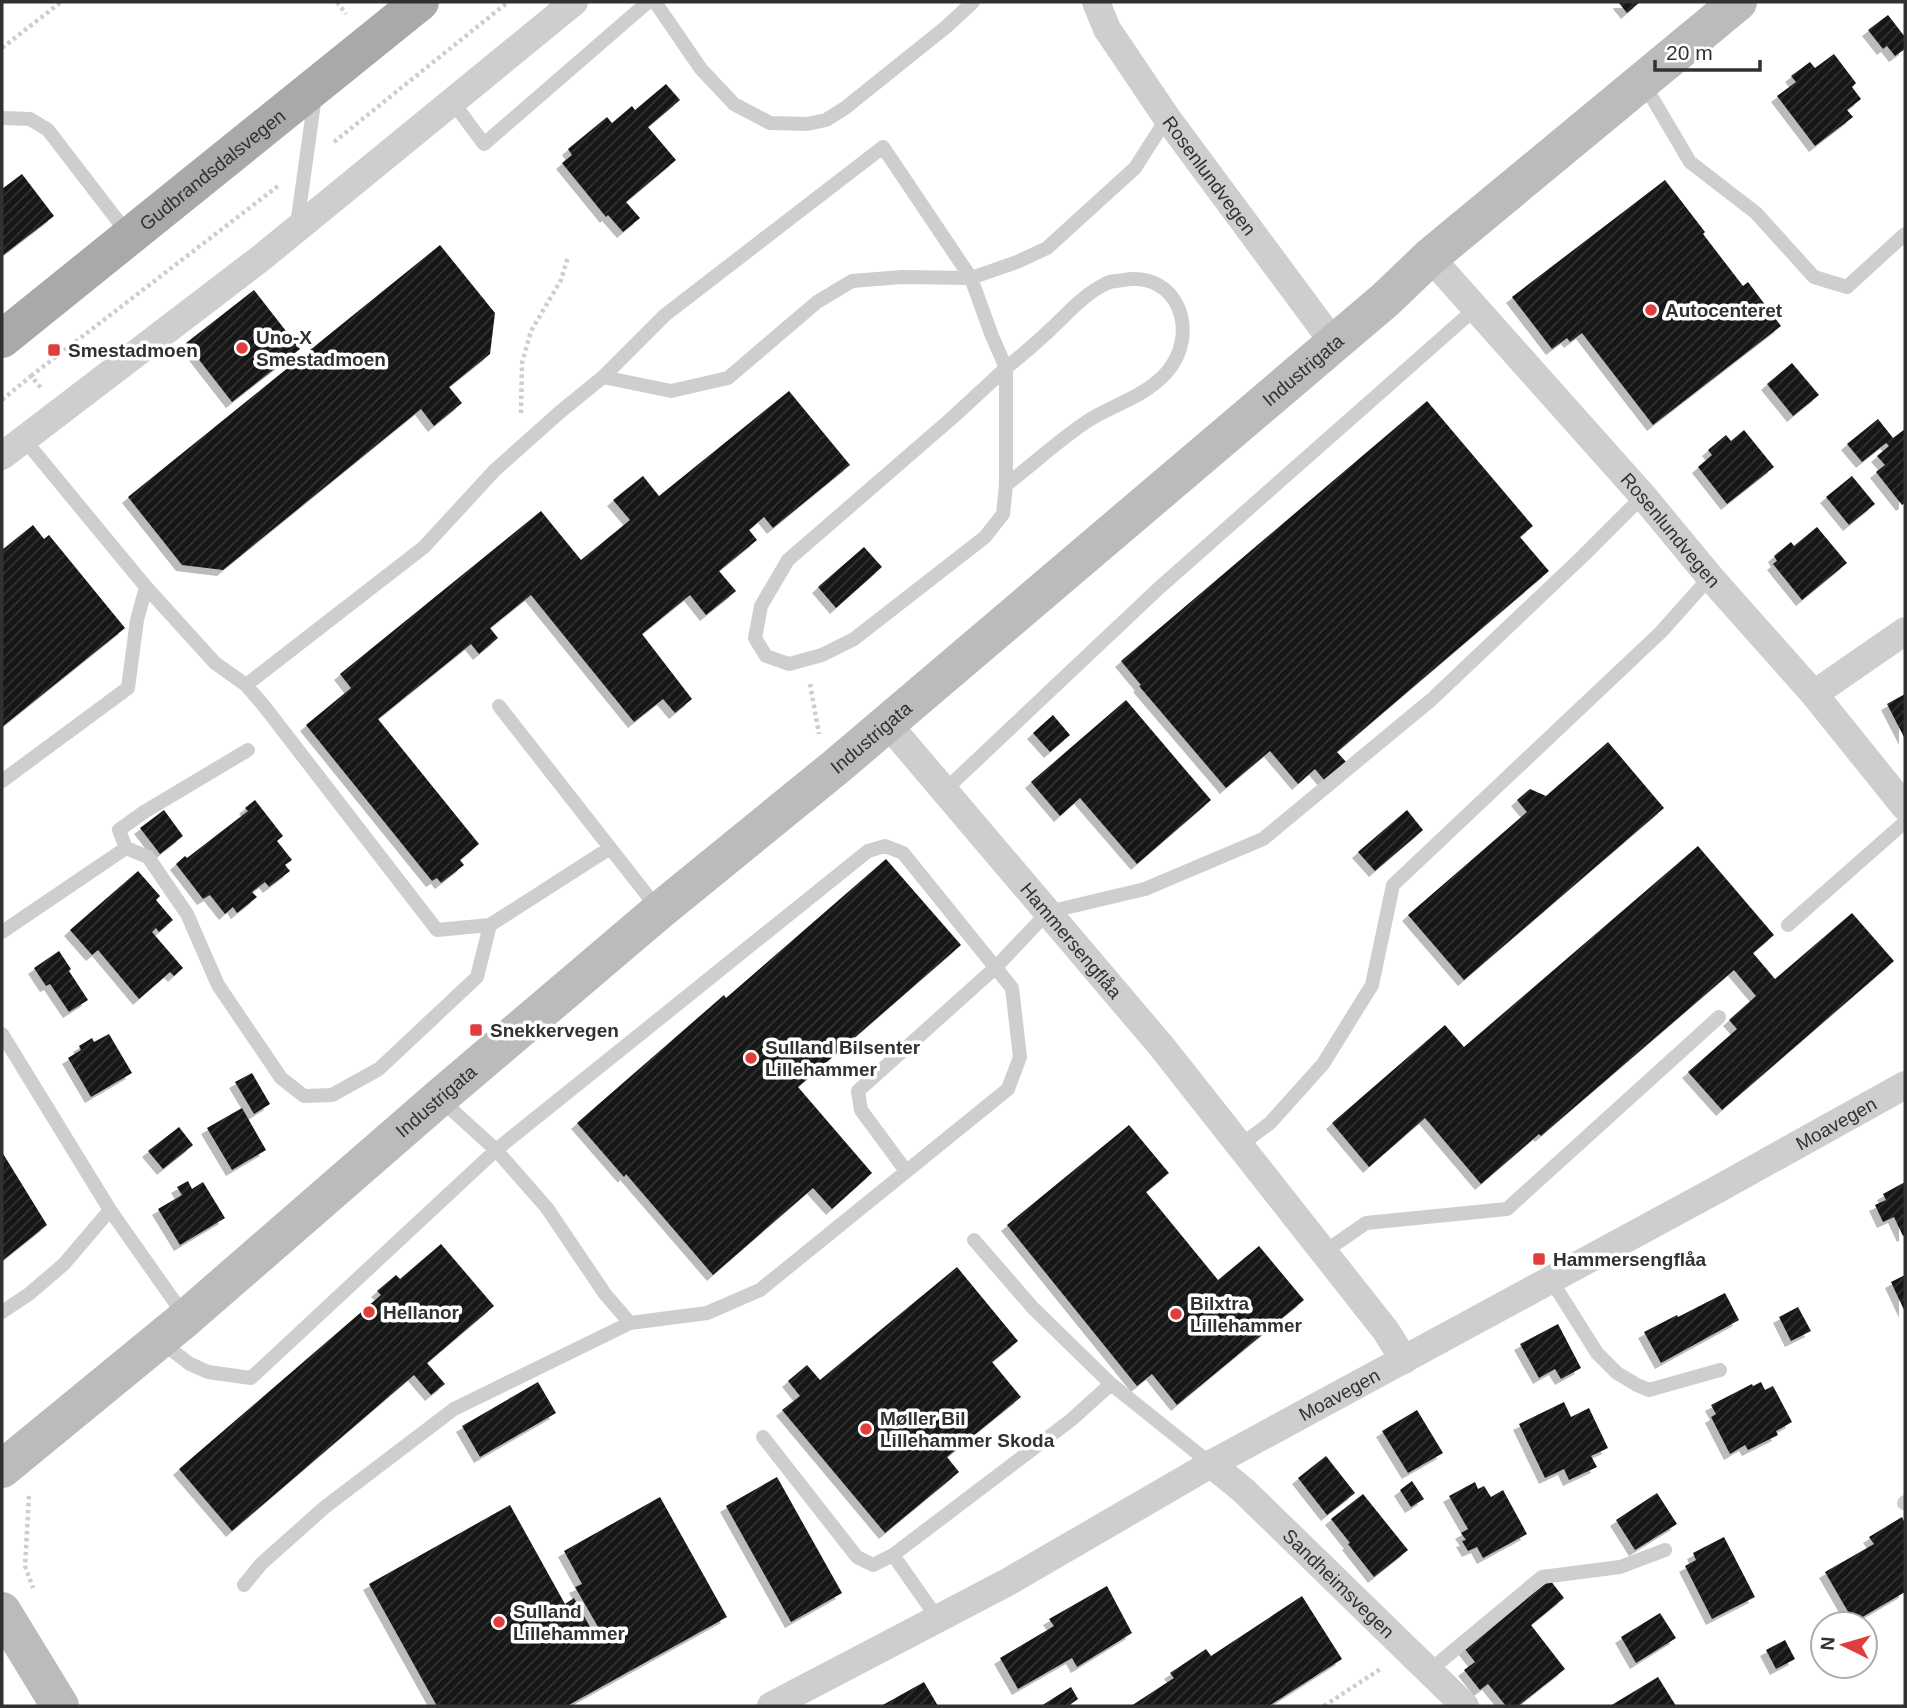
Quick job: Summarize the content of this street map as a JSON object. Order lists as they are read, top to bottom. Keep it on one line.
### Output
{"streets":{"main road":["Gudbrandsdalsvegen"],"street":["Rosenlundvegen","Industrigata","Hammersengflåa","Moavegen","Sandheimsvegen"]},"crossings":[["Rosenlundvegen","Industrigata"],["Industrigata","Hammersengflåa"],["Hammersengflåa","Moavegen"],["Moavegen","Sandheimsvegen"]],"places":{"other":["Autocenteret","Uno-X Smestadmoen","Sulland Bilsenter Lillehammer","Hellanor","Bilxtra Lillehammer","Møller Bil Lillehammer Skoda","Sulland Lillehammer"],"transit":["Smestadmoen","Snekkervegen","Hammersengflåa"]},"scale_bar":"20 m","north":"left"}
